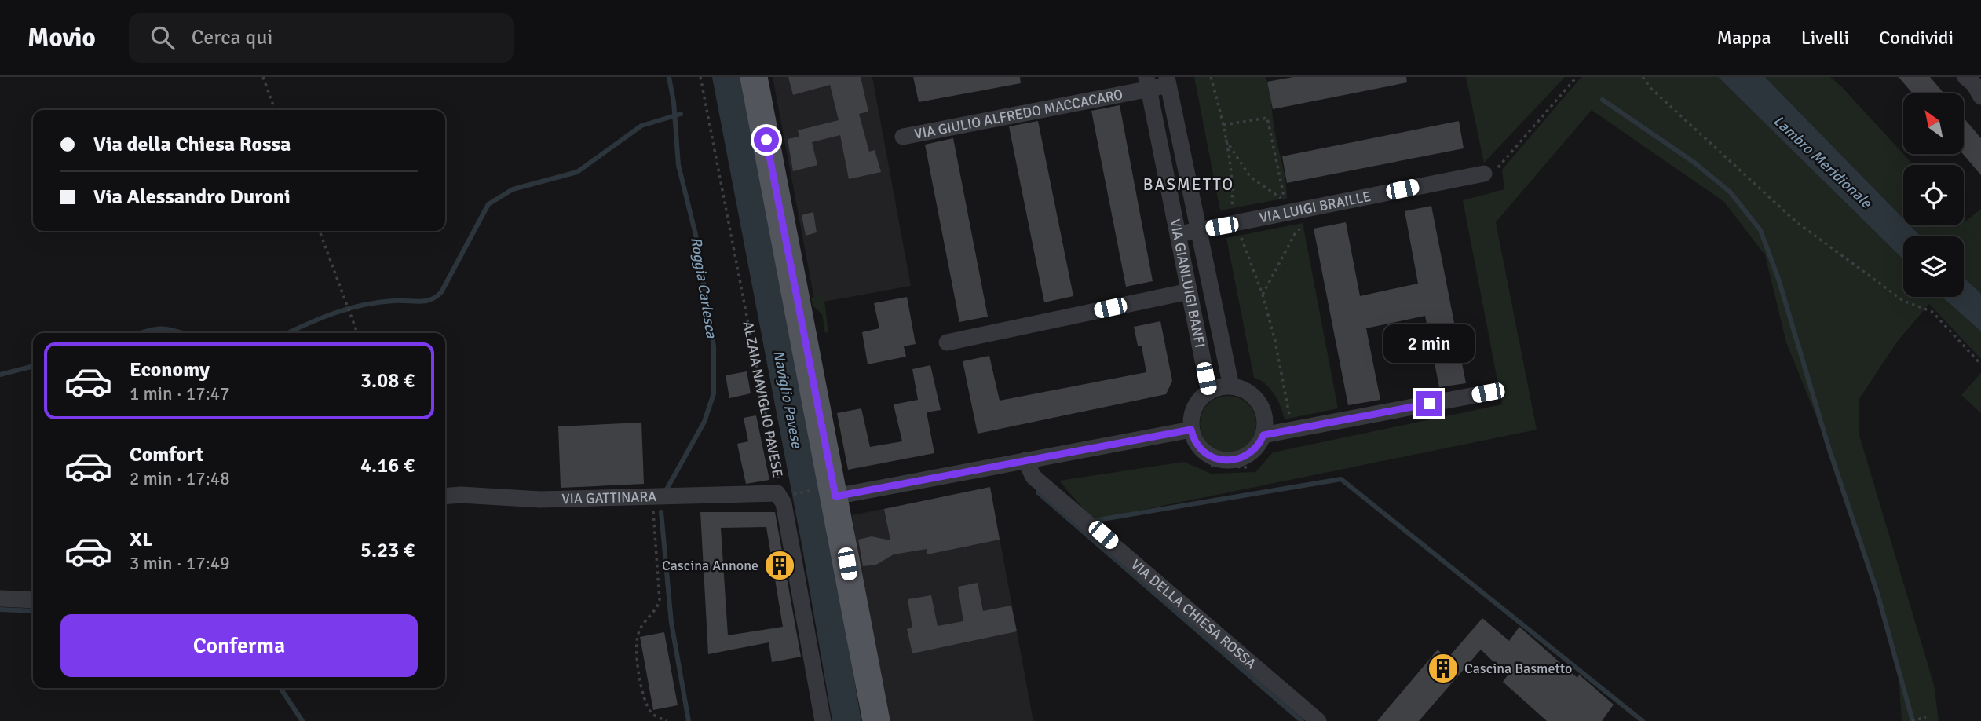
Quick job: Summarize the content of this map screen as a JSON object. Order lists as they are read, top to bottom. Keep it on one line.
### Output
{"streets":{"street":["VIA GIULIO ALFREDO MACCACARO","VIA LUIGI BRAILLE","VIA GIANLUIGI BANFI","ALZAIA NAVIGLIO PAVESE","VIA GATTINARA","VIA DELLA CHIESA ROSSA"]},"crossings":[["VIA GIULIO ALFREDO MACCACARO","VIA GIANLUIGI BANFI"],["VIA LUIGI BRAILLE","VIA GIANLUIGI BANFI"],["ALZAIA NAVIGLIO PAVESE","VIA GATTINARA"]],"districts":["BASMETTO"],"water":["Lambro Meridionale","Roggia Carlesca","Naviglio Pavese"],"places":{"building":["Cascina Annone","Cascina Basmetto"]},"north":"top left","page":{"header":"Movio","search":"Cerca qui","nav":["Mappa","Livelli","Condividi"],"banner":["Via della Chiesa Rossa","Via Alessandro Duroni"],"bubble":"2 min","list":[{"name":"Economy","note":"1 min · 17:47","value":"3.08 €"},{"name":"Comfort","note":"2 min · 17:48","value":"4.16 €"},{"name":"XL","note":"3 min · 17:49","value":"5.23 €"}],"buttons":"Conferma"}}
